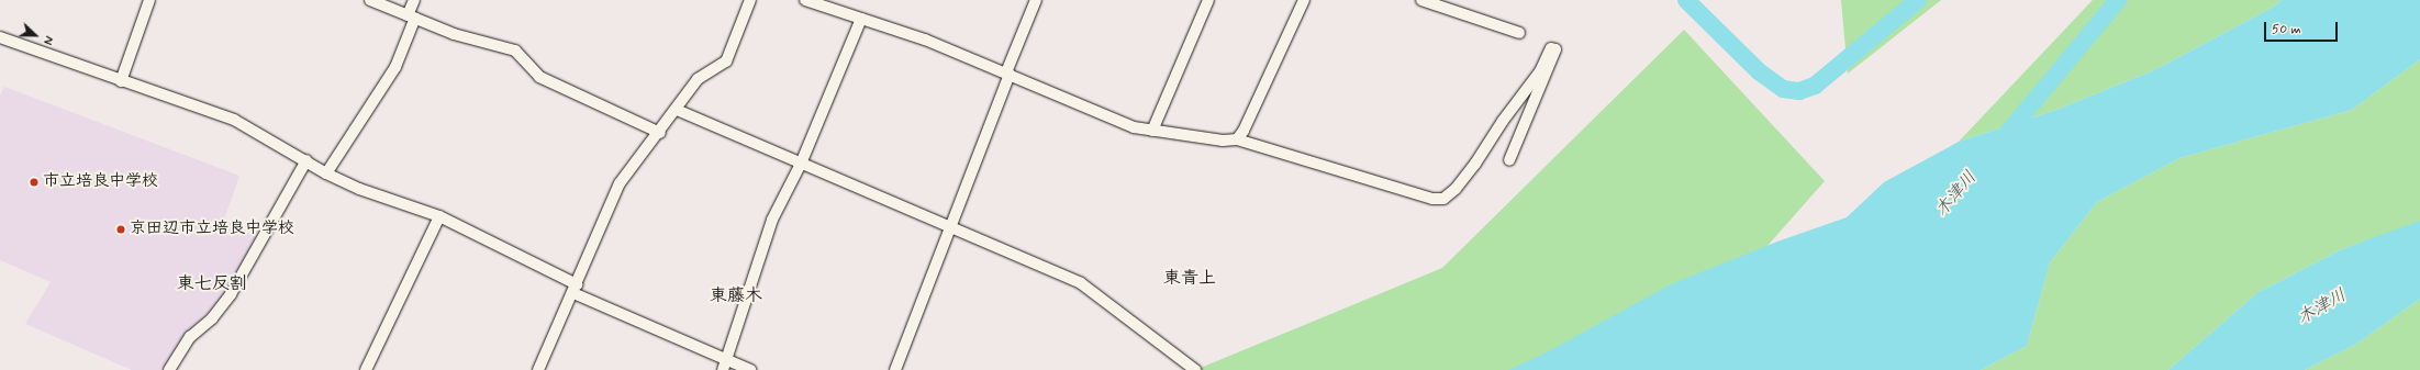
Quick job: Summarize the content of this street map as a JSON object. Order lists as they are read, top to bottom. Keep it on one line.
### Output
{"districts":["東青上","東七反割","東藤木"],"water":["木津川"],"places":["市立培良中学校","京田辺市立培良中学校"],"scale_bar":"50 m","north":"right"}
